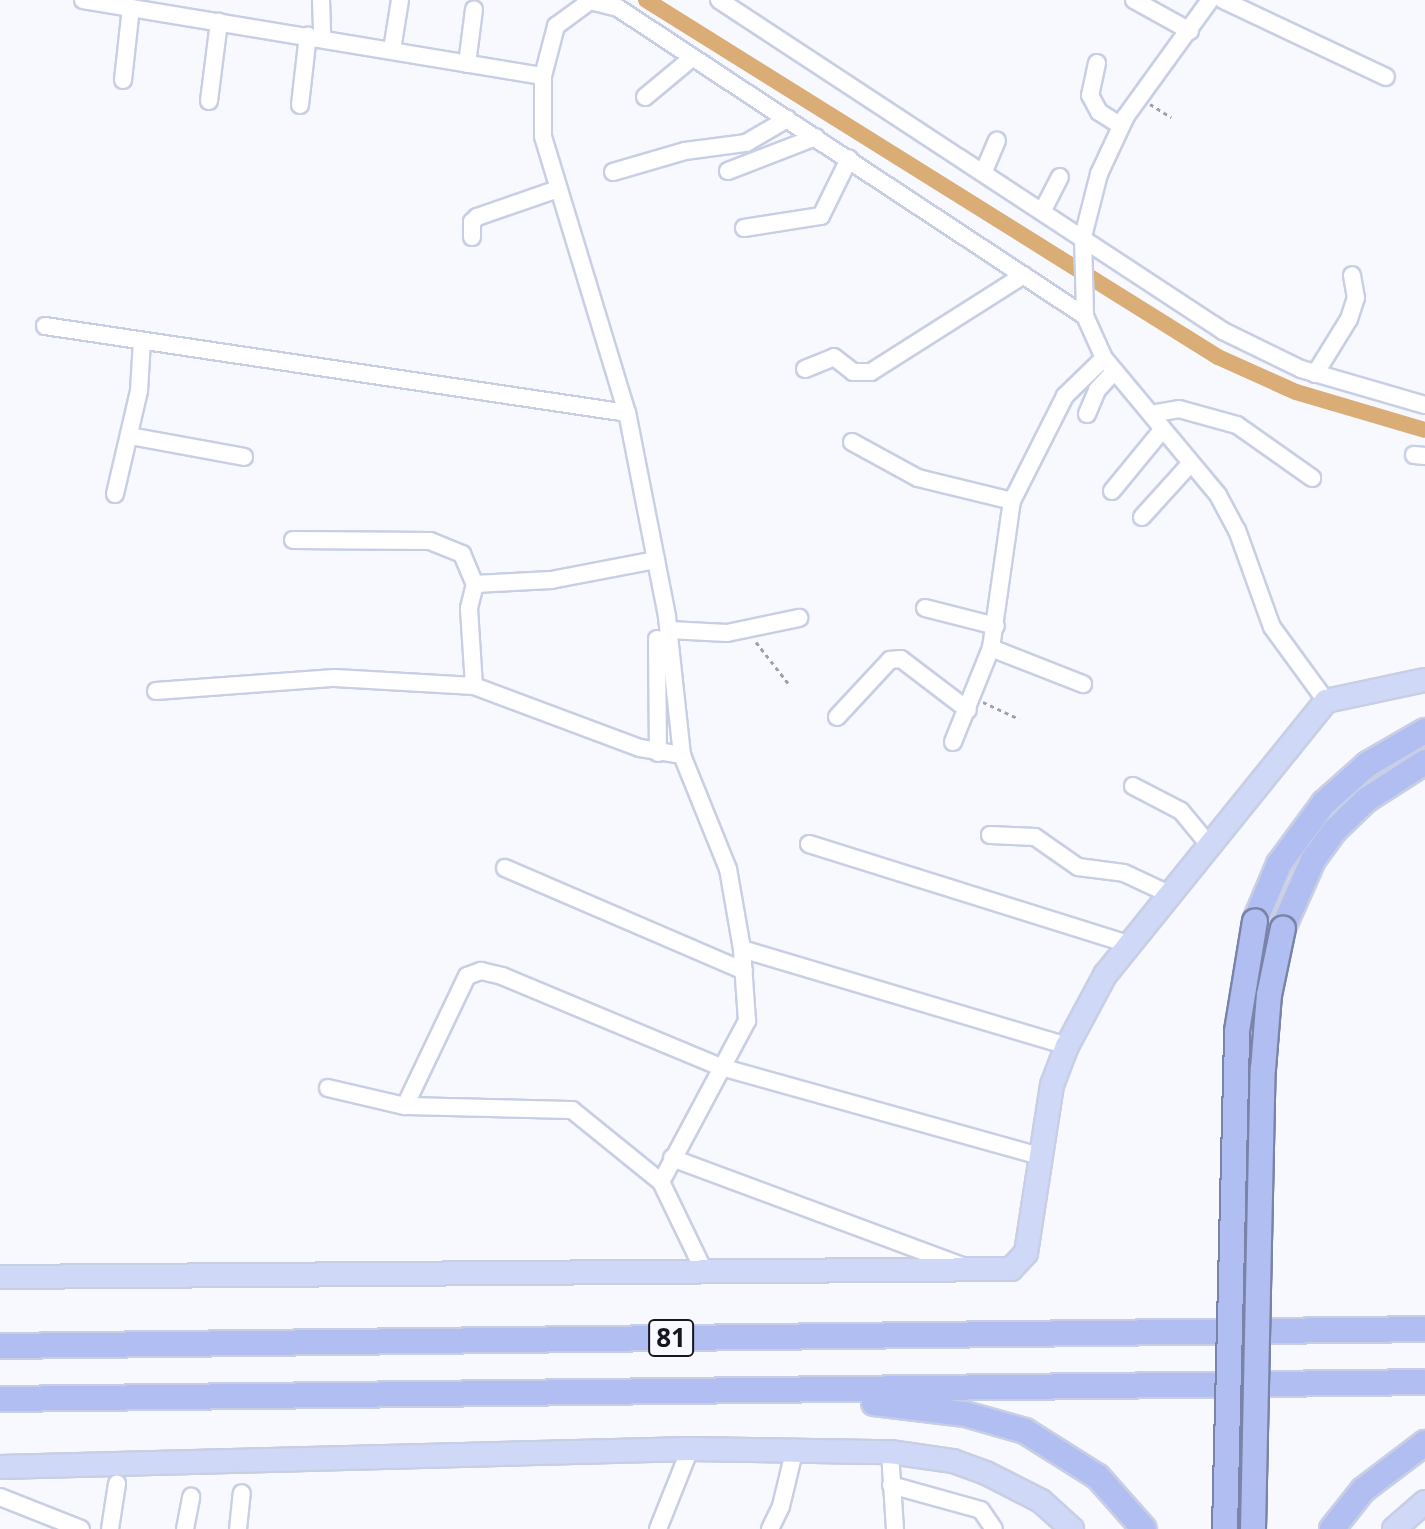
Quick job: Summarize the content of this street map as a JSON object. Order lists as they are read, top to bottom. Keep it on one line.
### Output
{"streets":{"highway":["81"]}}
